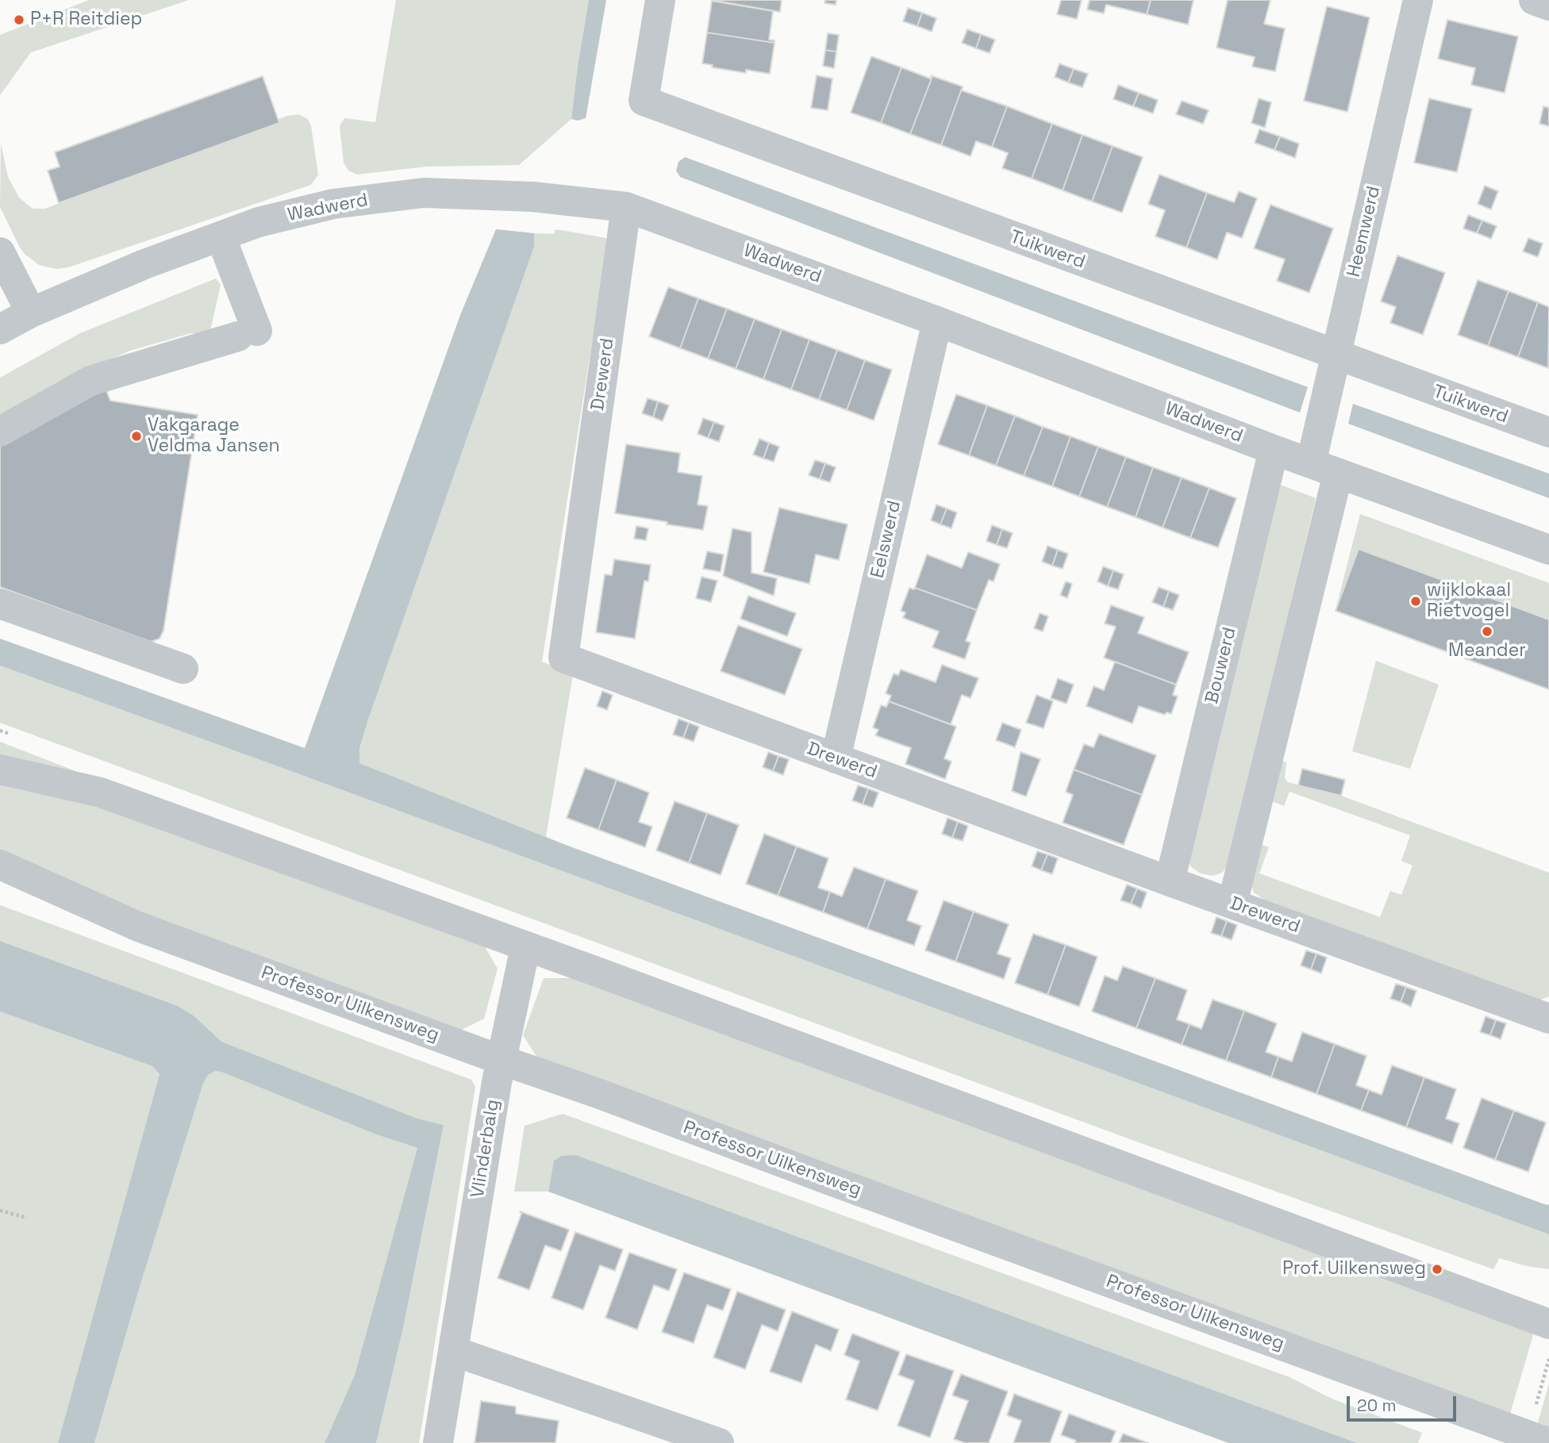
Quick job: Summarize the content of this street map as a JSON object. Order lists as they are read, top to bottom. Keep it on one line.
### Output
{"streets":{"street":["Wadwerd","Heemwerd","Tuikwerd","Drewerd","Eelswerd","Bouwerd","Professor Uilkensweg","Vlinderbalg"]},"crossings":[["Wadwerd","Heemwerd"],["Wadwerd","Drewerd"],["Wadwerd","Eelswerd"],["Wadwerd","Bouwerd"],["Heemwerd","Tuikwerd"],["Drewerd","Eelswerd"],["Drewerd","Bouwerd"],["Professor Uilkensweg","Vlinderbalg"]],"places":["P+R Reitdiep","Vakgarage Veldma Jansen","wijklokaal Rietvogel","Meander","Prof. Uilkensweg"],"scale_bar":"20 m"}
